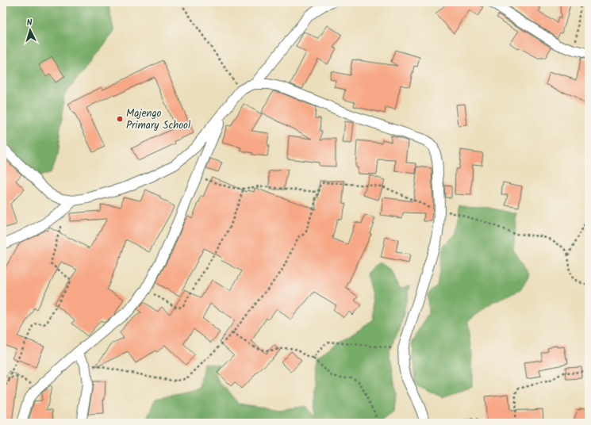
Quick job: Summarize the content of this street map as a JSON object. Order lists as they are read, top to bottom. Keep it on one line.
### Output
{"places":["Majengo Primary School"],"north":"top"}
